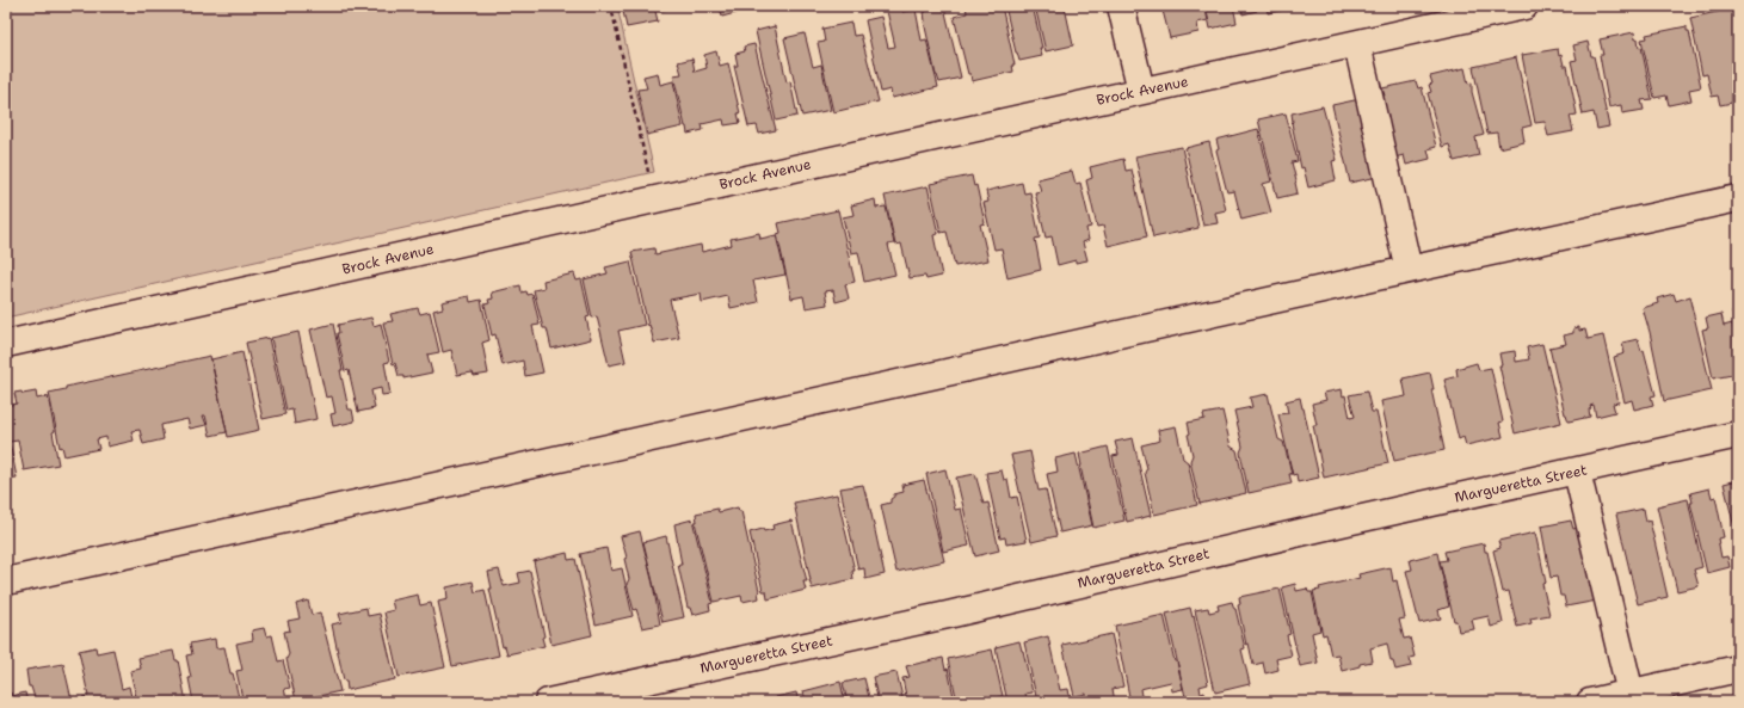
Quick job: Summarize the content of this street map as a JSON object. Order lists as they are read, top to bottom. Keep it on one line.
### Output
{"streets":{"street":["Brock Avenue","Margueretta Street"]}}
